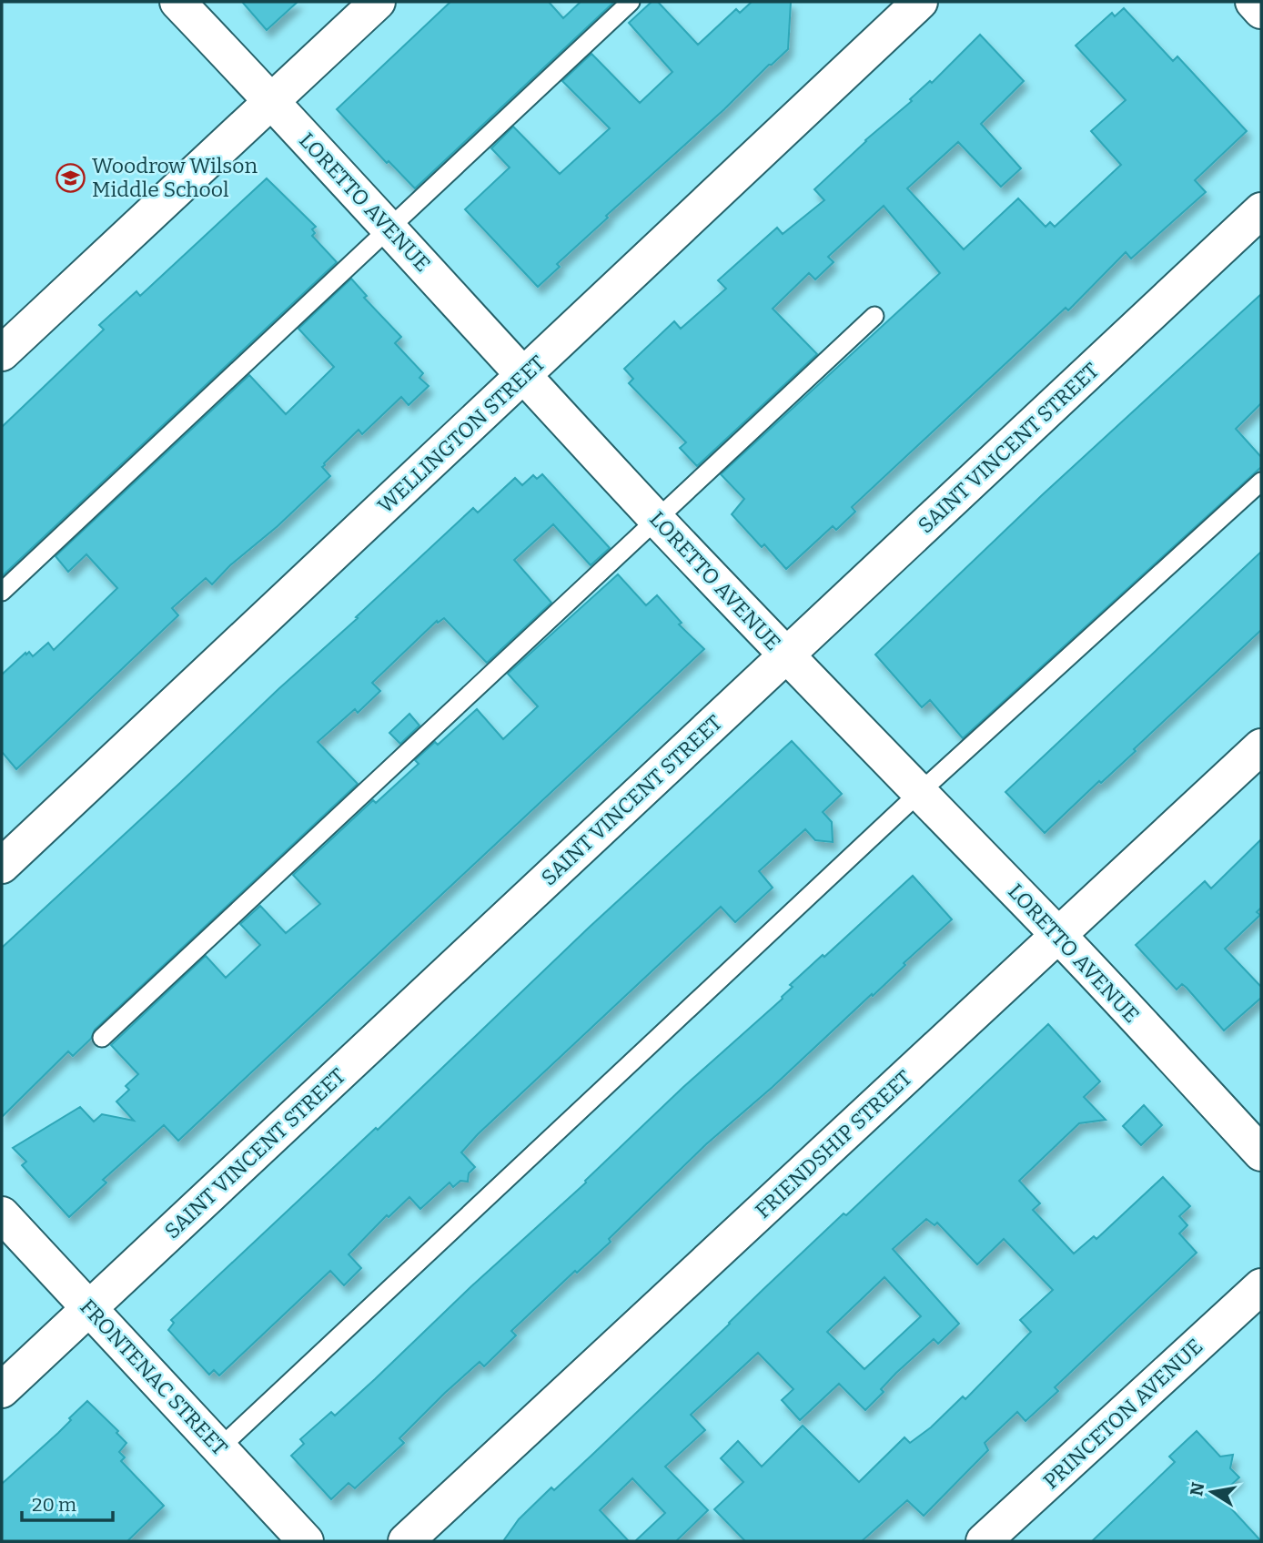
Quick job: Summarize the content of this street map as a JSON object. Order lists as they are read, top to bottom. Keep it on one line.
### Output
{"streets":{"street":["LORETTO AVENUE","WELLINGTON STREET","SAINT VINCENT STREET","FRIENDSHIP STREET","FRONTENAC STREET","PRINCETON AVENUE"]},"crossings":[["LORETTO AVENUE","WELLINGTON STREET"],["LORETTO AVENUE","SAINT VINCENT STREET"],["LORETTO AVENUE","FRIENDSHIP STREET"],["SAINT VINCENT STREET","FRONTENAC STREET"]],"places":{"school or university":["Woodrow Wilson Middle School"]},"scale_bar":"20 m","north":"left"}
